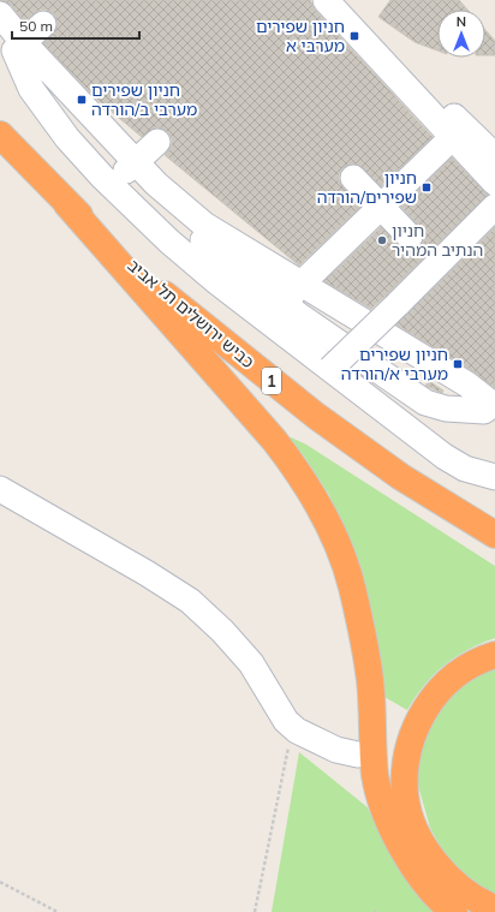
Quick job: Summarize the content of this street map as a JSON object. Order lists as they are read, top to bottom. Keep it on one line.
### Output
{"streets":{"highway":["כביש ירושלים תל אביב","1"]},"places":{"transit":["חניון שפירים מערבי א","חניון שפירים מערבי ב/הורדה","חניון שפירים/הורדה","חניון שפירים מערבי א/הורדה"],"other":["חניון הנתיב המהיר"]},"scale_bar":"50 m","north":"top"}
